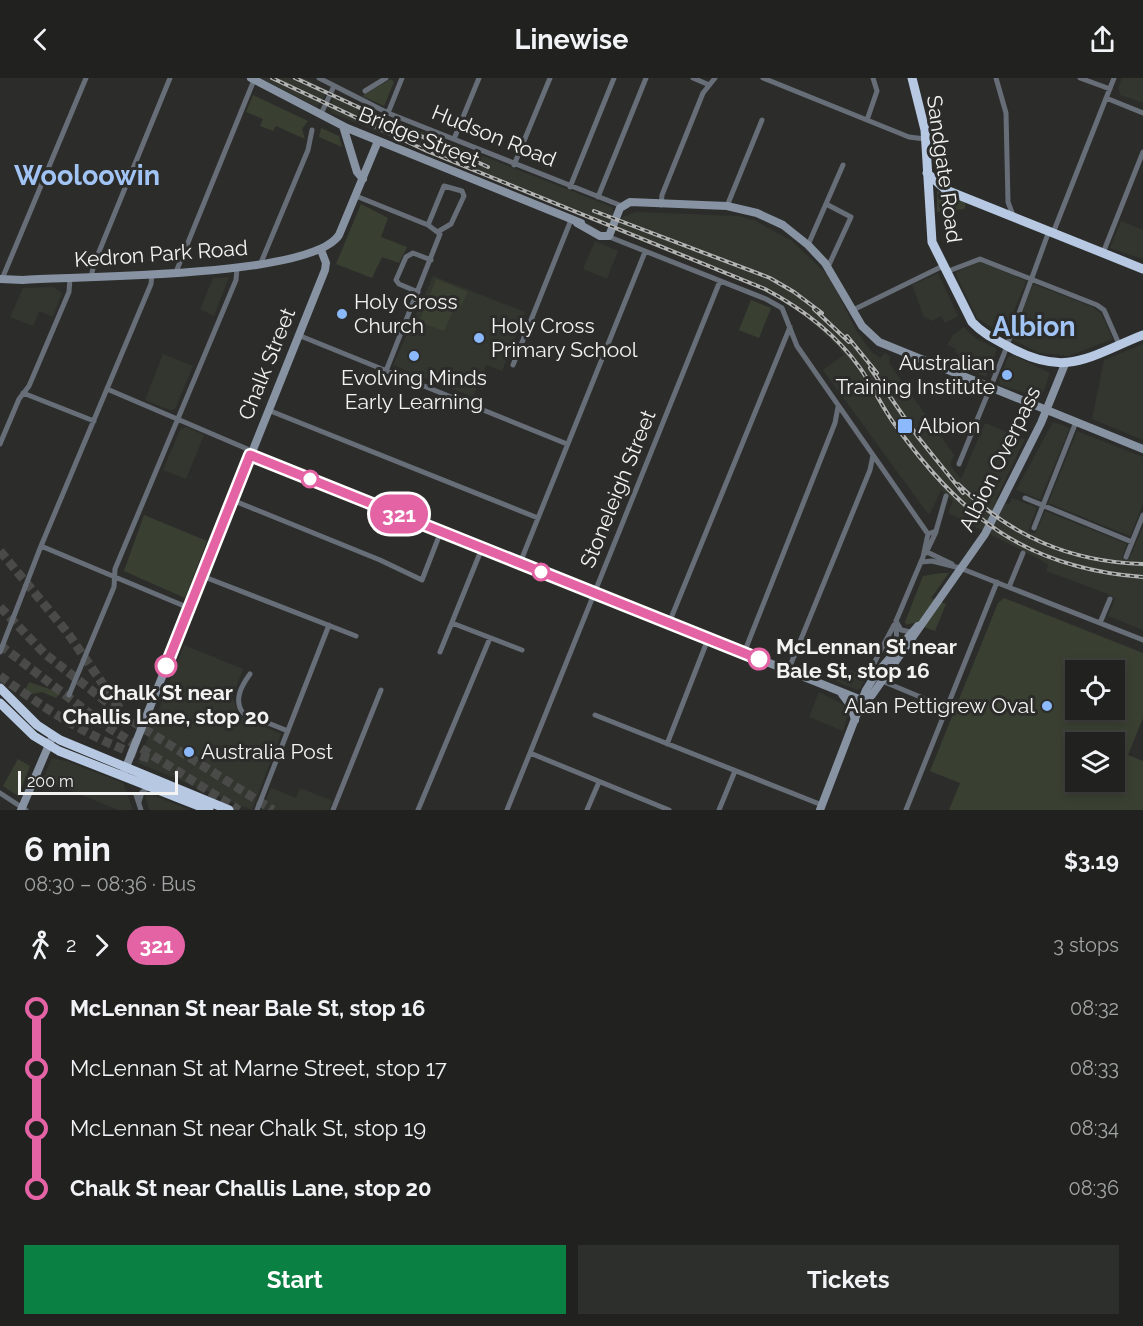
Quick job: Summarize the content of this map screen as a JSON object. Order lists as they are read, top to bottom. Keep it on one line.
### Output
{"streets":{"highway":["Sandgate Road"],"main road":["Hudson Road","Bridge Street","Kedron Park Road","Chalk Street","Albion Overpass"],"street":["Stoneleigh Street"]},"crossings":[["Hudson Road","Albion Overpass"],["Bridge Street","Stoneleigh Street"],["Sandgate Road","Albion Overpass"],["Kedron Park Road","Chalk Street"]],"districts":["Wooloowin","Albion"],"places":{"other":["Holy Cross Church","Holy Cross Primary School","Evolving Minds Early Learning","Australian Training Institute","McLennan St near Bale St, stop 16","Chalk St near Challis Lane, stop 20","Alan Pettigrew Oval","Australia Post"],"transit":["Albion"]},"lines":["bus line 321"],"scale_bar":"200 m","page":{"header":"Linewise","on_map":"321","scale":"200 m","heading":["6 min","08:30 – 08:36 · Bus","$3.19"],"legs":["2","321","3 stops"],"list":[{"name":"McLennan St near Bale St, stop 16","value":"08:32"},{"name":"McLennan St at Marne Street, stop 17","value":"08:33"},{"name":"McLennan St near Chalk St, stop 19","value":"08:34"},{"name":"Chalk St near Challis Lane, stop 20","value":"08:36"}],"buttons":["Start","Tickets"]}}
